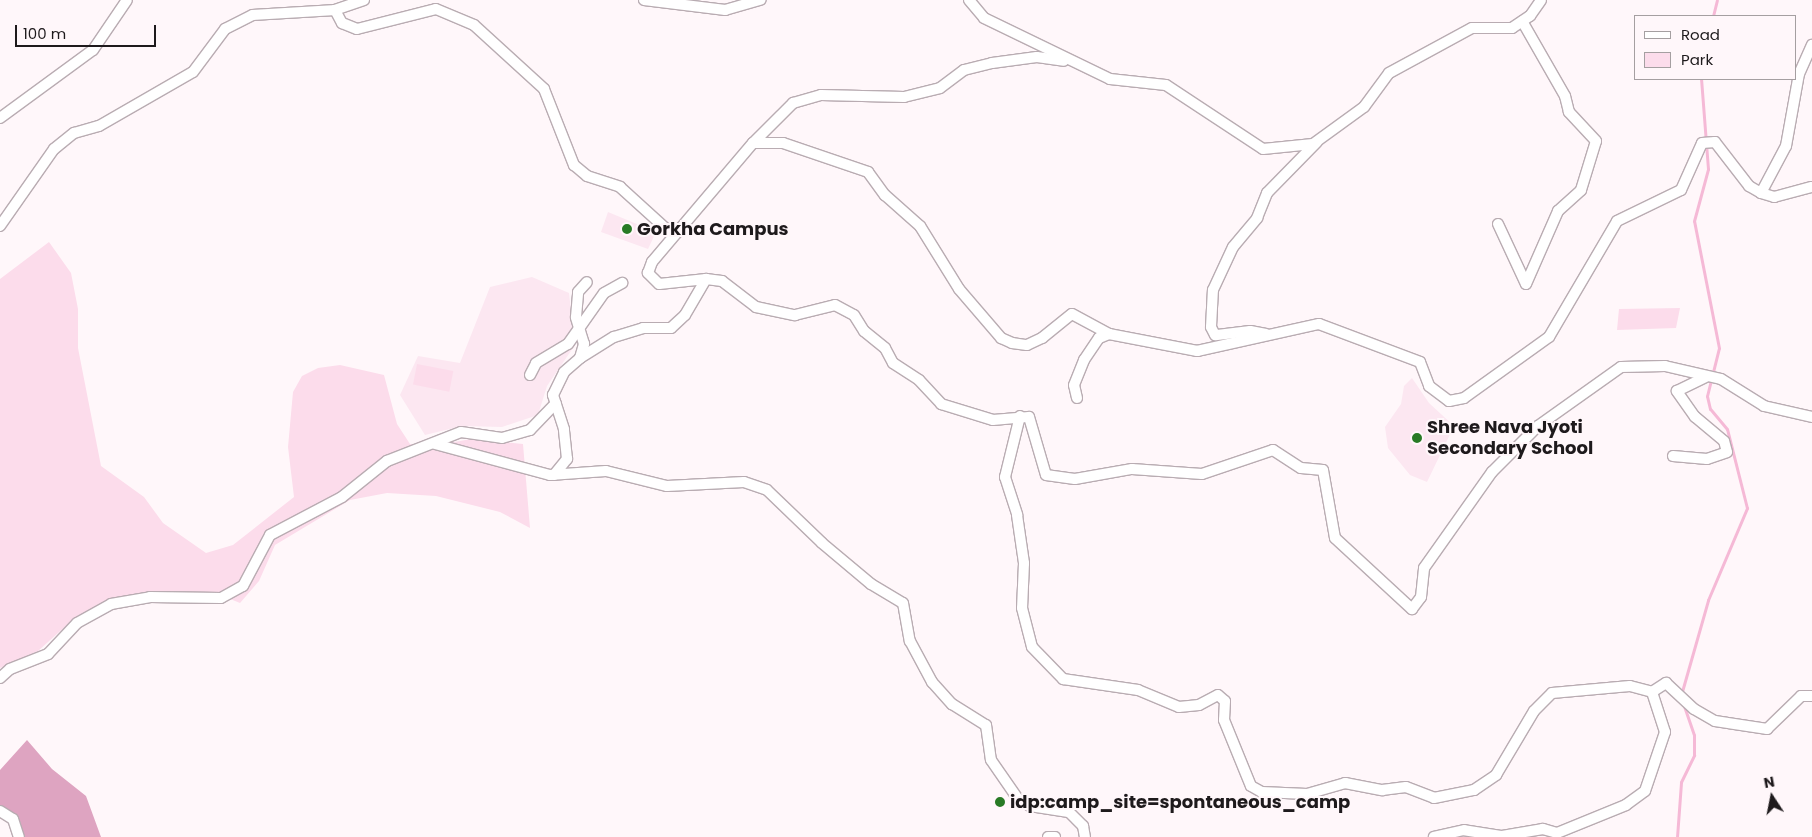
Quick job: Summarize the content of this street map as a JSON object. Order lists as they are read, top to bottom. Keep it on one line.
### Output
{"places":["Gorkha Campus","Shree Nava Jyoti Secondary School","idp:camp_site=spontaneous_camp"],"legend":["Road","Park"],"scale_bar":"100 m","north":"top"}
